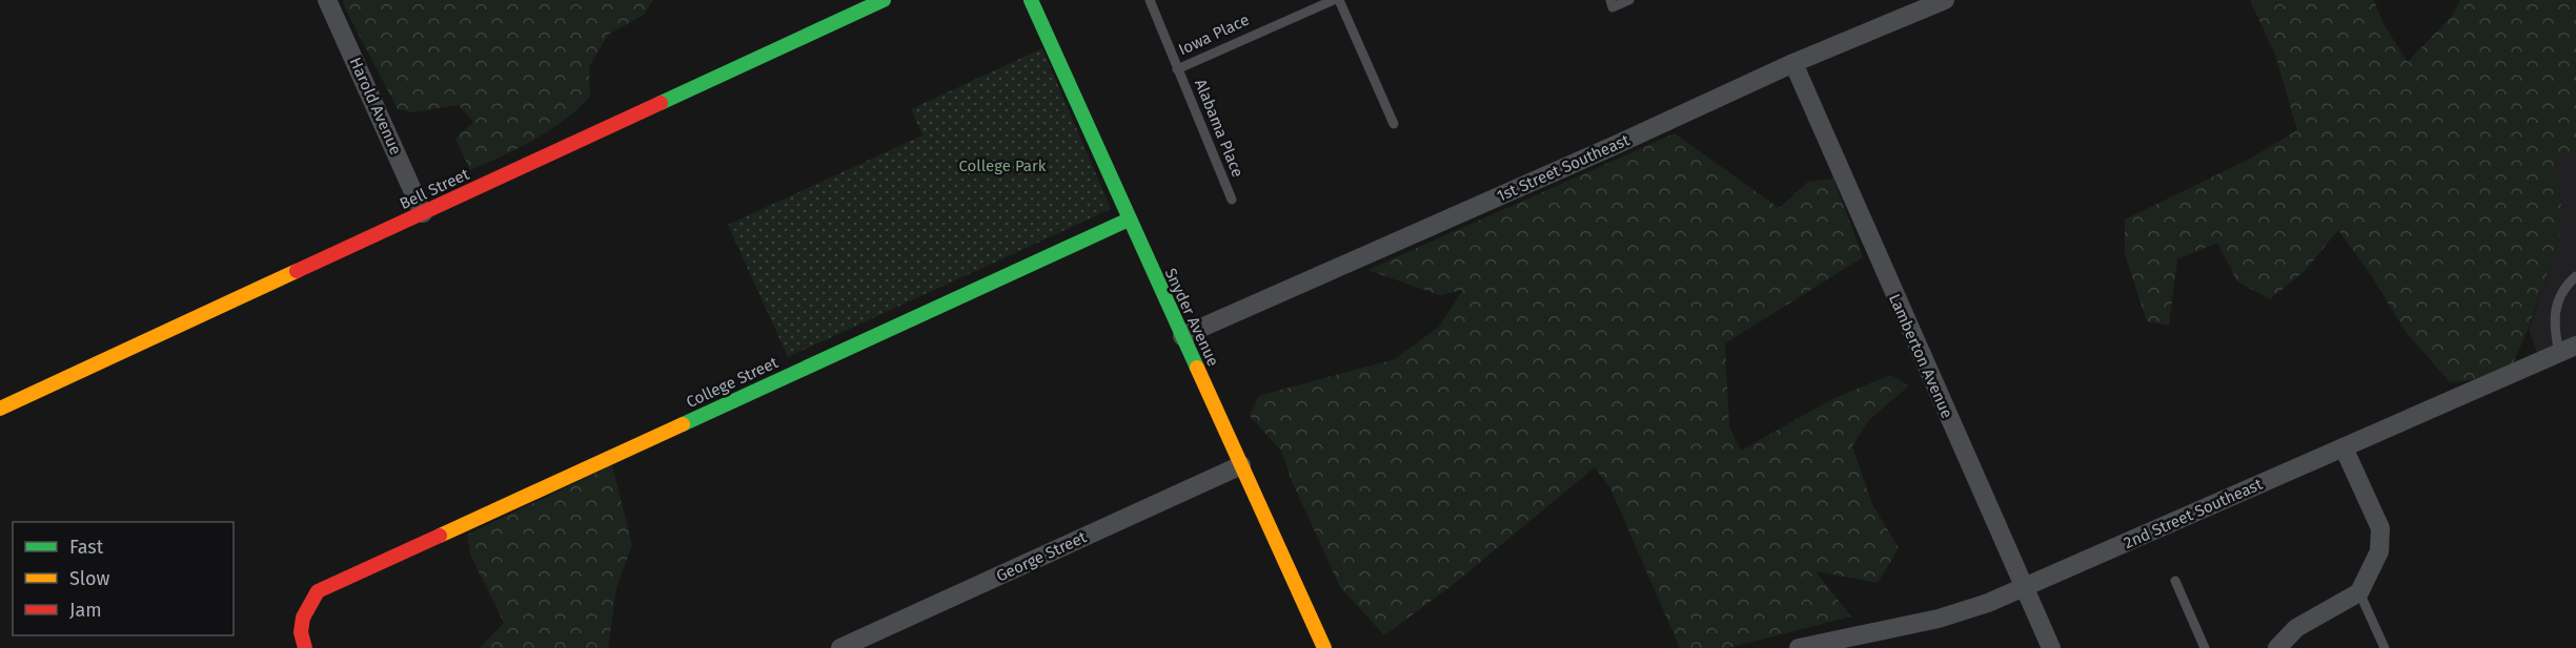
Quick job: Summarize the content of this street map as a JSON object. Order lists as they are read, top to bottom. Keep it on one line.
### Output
{"streets":{"street":["Harold Avenue","1st Street Southeast","Bell Street","Snyder Avenue","Lamberton Avenue","College Street","2nd Street Southeast","George Street"],"lane":["Iowa Place","Alabama Place"]},"crossings":[["Iowa Place","Alabama Place"],["Harold Avenue","Bell Street"],["1st Street Southeast","Snyder Avenue"],["1st Street Southeast","Lamberton Avenue"],["Snyder Avenue","College Street"],["Snyder Avenue","George Street"],["Lamberton Avenue","2nd Street Southeast"]],"parks":["College Park"],"legend":["Fast","Slow","Jam"]}
